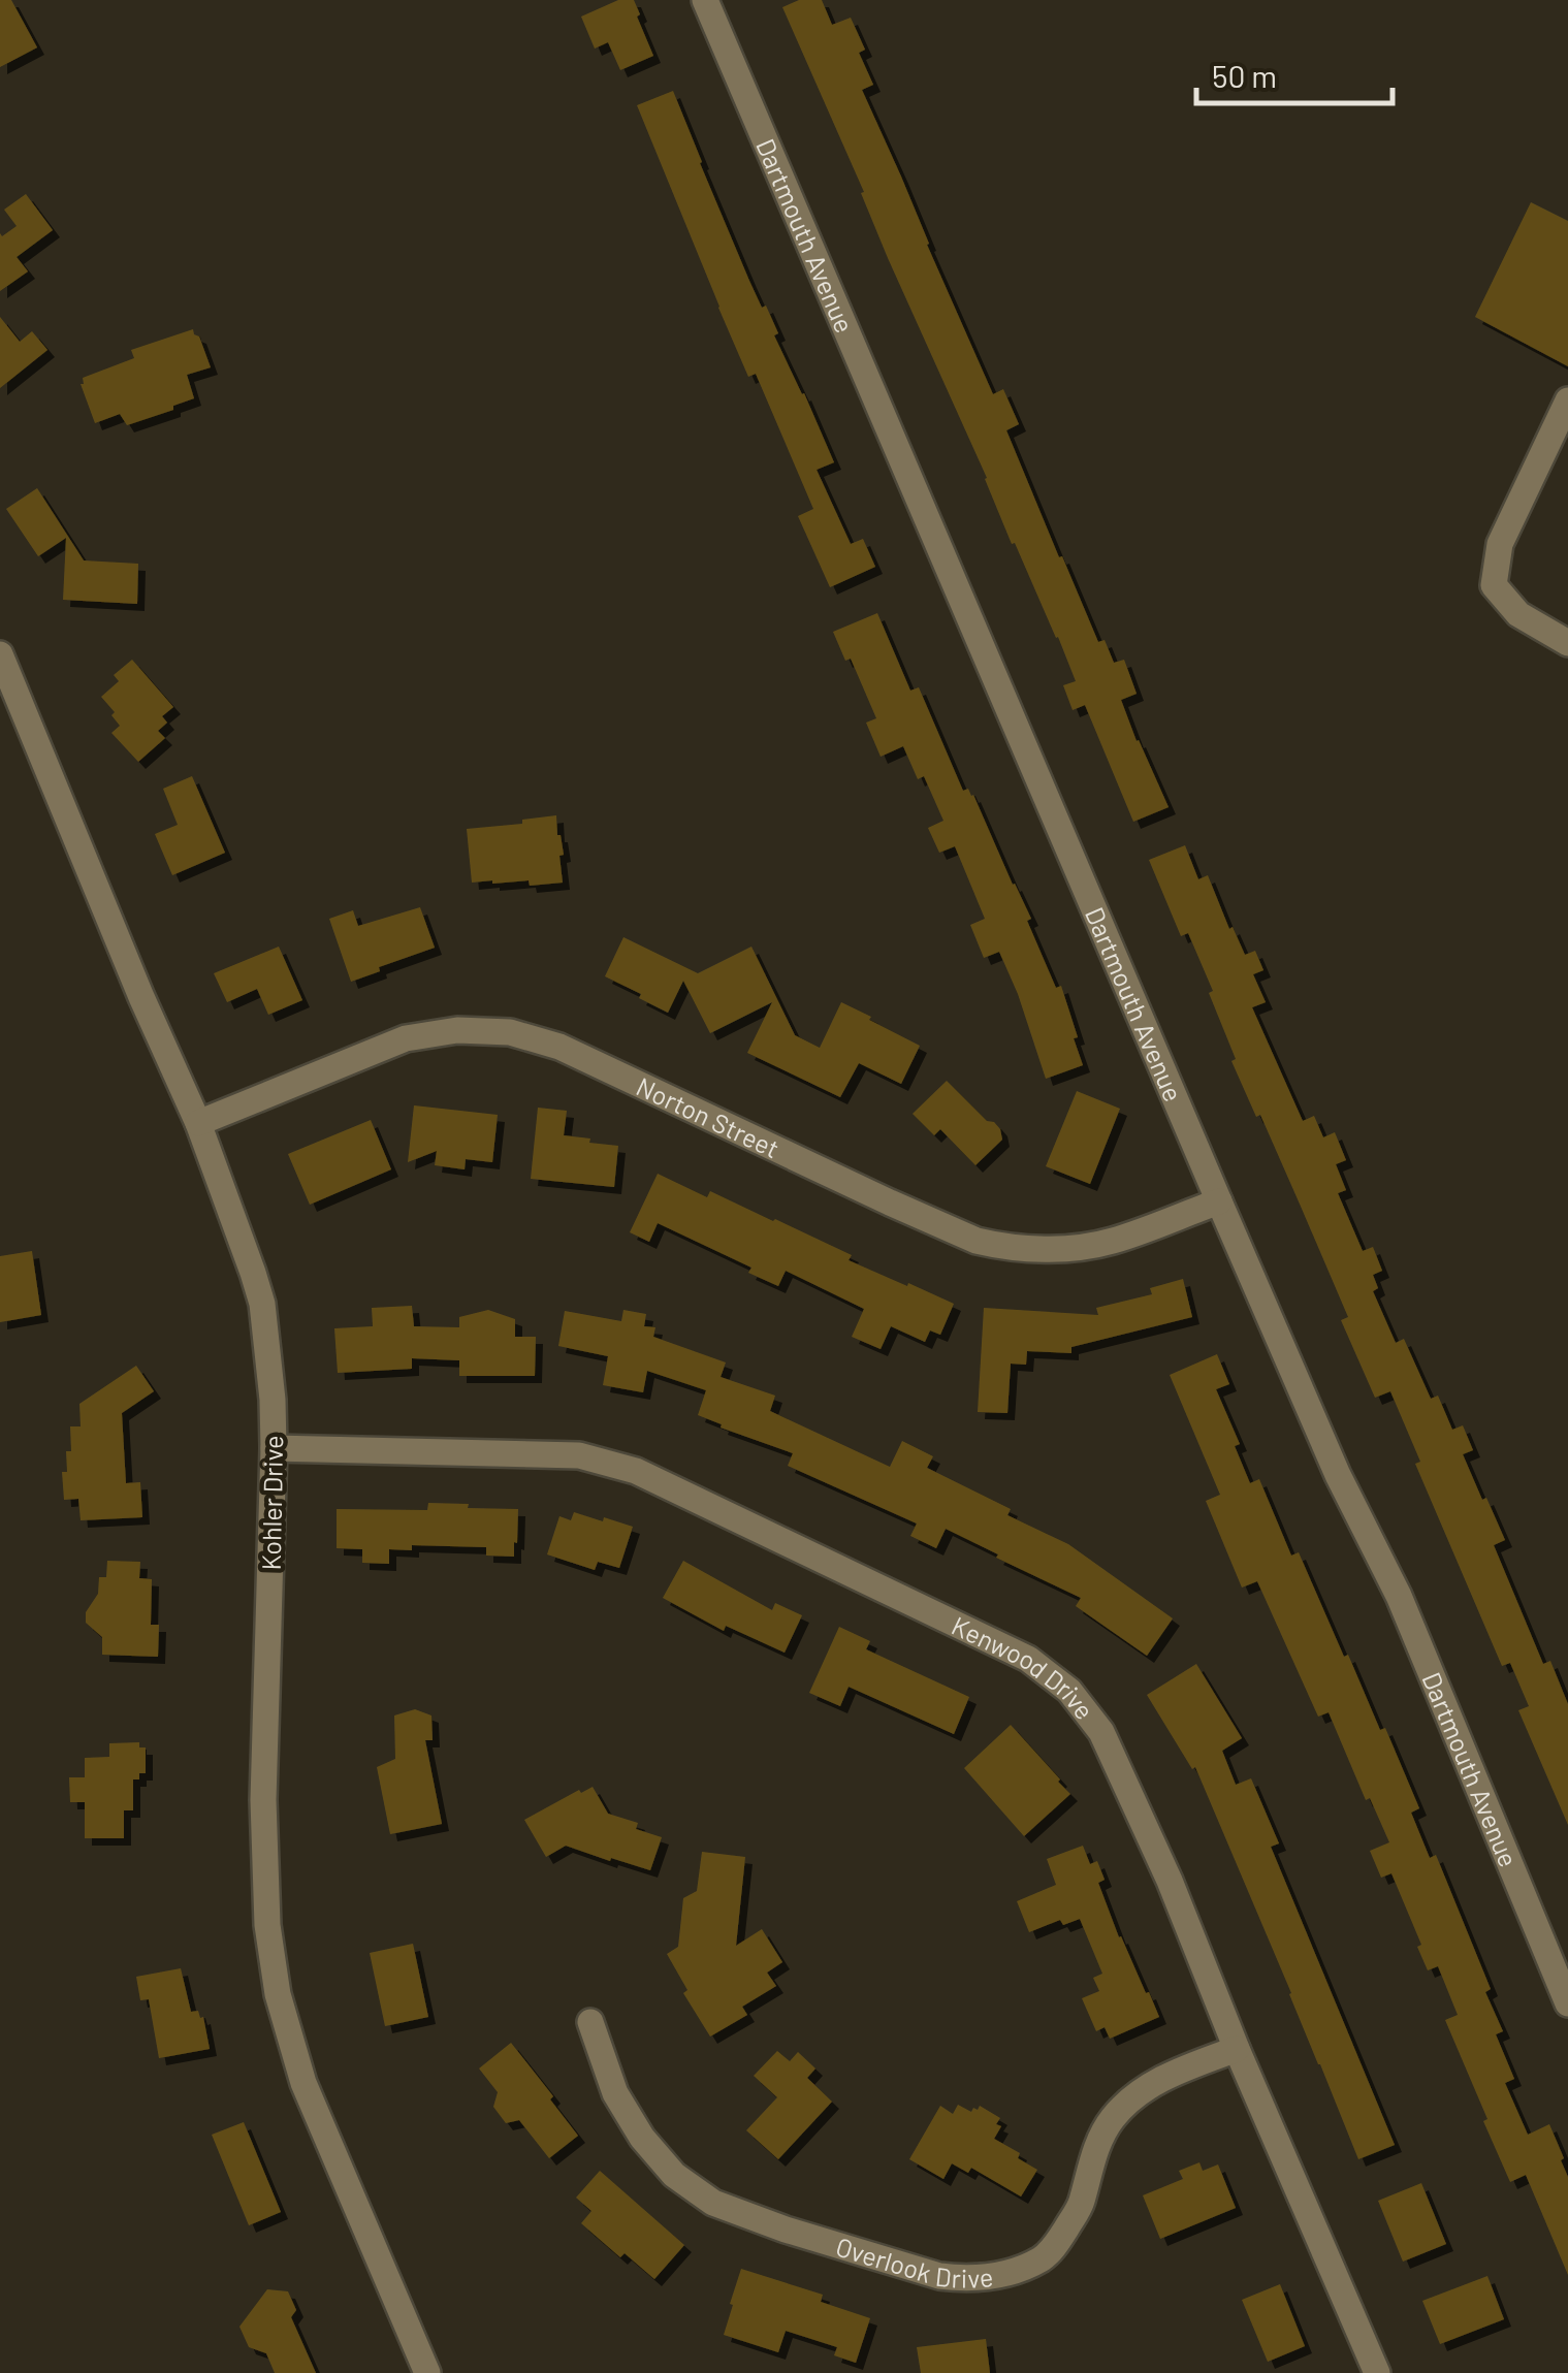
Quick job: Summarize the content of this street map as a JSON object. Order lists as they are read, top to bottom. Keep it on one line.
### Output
{"streets":{"street":["Dartmouth Avenue","Norton Street","Kohler Drive","Kenwood Drive","Overlook Drive"]},"crossings":[["Dartmouth Avenue","Norton Street"],["Norton Street","Kohler Drive"],["Kohler Drive","Kenwood Drive"],["Kenwood Drive","Overlook Drive"]],"scale_bar":"50 m"}
